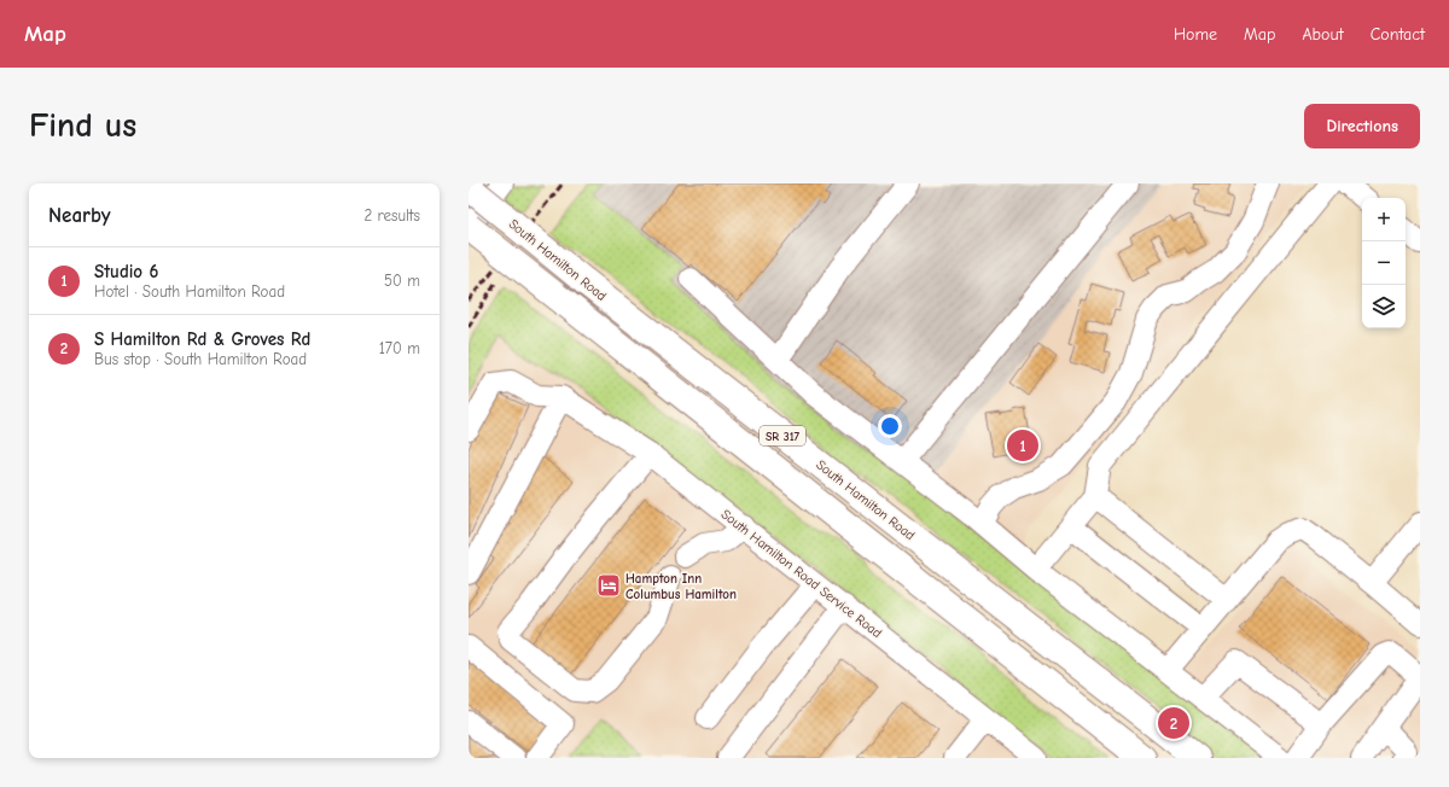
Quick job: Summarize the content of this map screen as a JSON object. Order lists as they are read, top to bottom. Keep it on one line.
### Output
{"streets":{"main road":["South Hamilton Road","SR 317"],"street":["South Hamilton Road Service Road"]},"places":{"hotel":["Hampton Inn Columbus Hamilton"]},"page":{"header":"Map","nav":["Home","Map","About","Contact"],"buttons":"Directions","title":"Find us","heading":["Nearby","2 results"],"map_buttons":["+","−"],"list":[{"mark":"1","name":"Studio 6","note":"Hotel · South Hamilton Road","value":"50 m"},{"mark":"2","name":"S Hamilton Rd & Groves Rd","note":"Bus stop · South Hamilton Road","value":"170 m"}],"pins":["1","2"]}}
